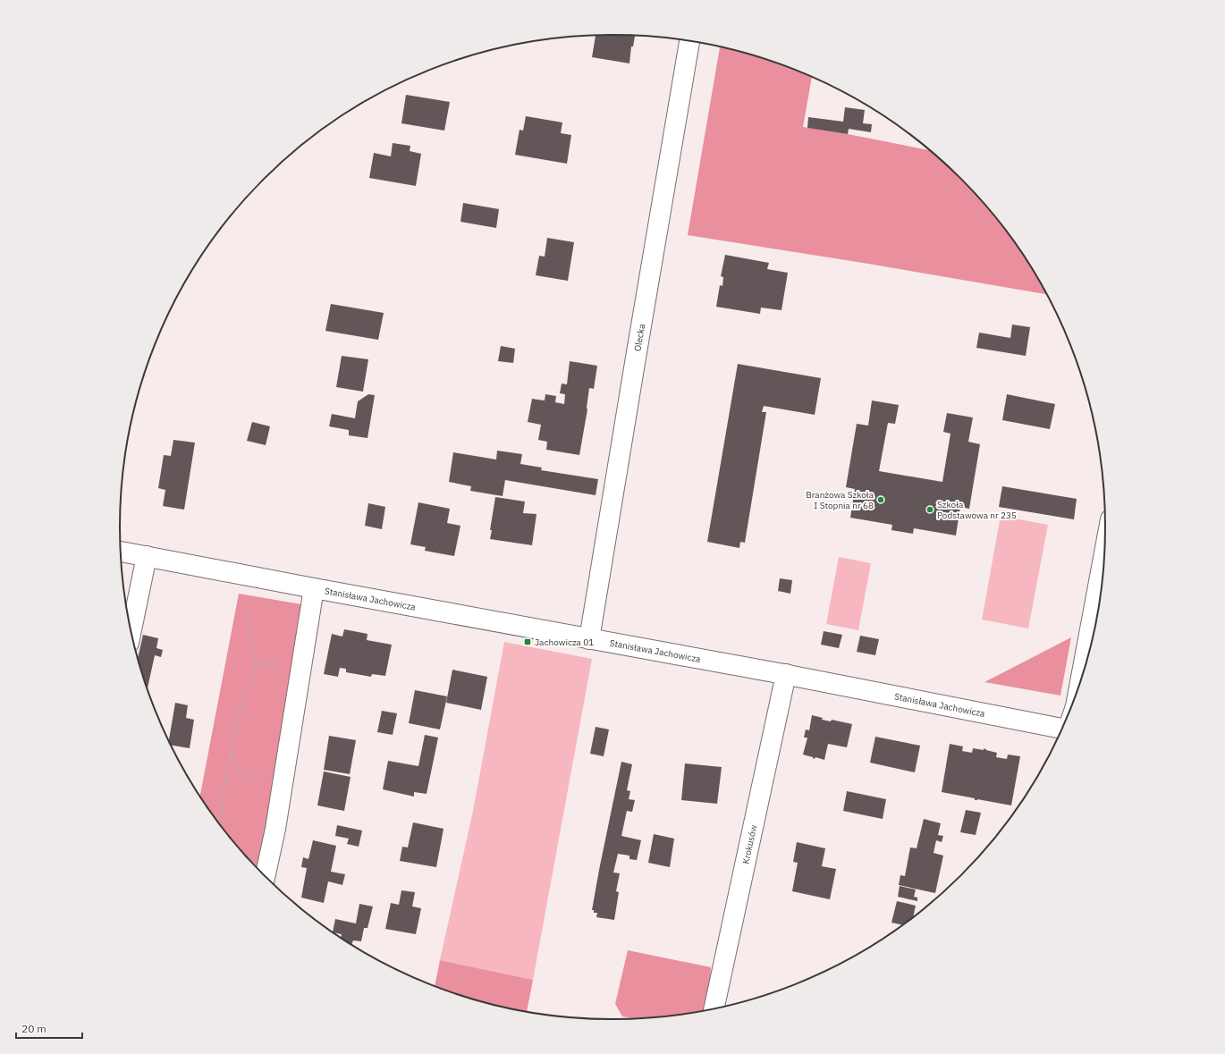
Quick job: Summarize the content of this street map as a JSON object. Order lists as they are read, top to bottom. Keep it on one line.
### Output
{"streets":{"street":["Olecka","Stanisława Jachowicza","Krokusów"]},"crossings":[["Olecka","Stanisława Jachowicza"],["Stanisława Jachowicza","Krokusów"]],"places":{"other":["Branżowa Szkoła I Stopnia nr 68","Szkoła Podstawowa nr 235"],"transit":["Jachowicza 01"]},"scale_bar":"20 m"}
